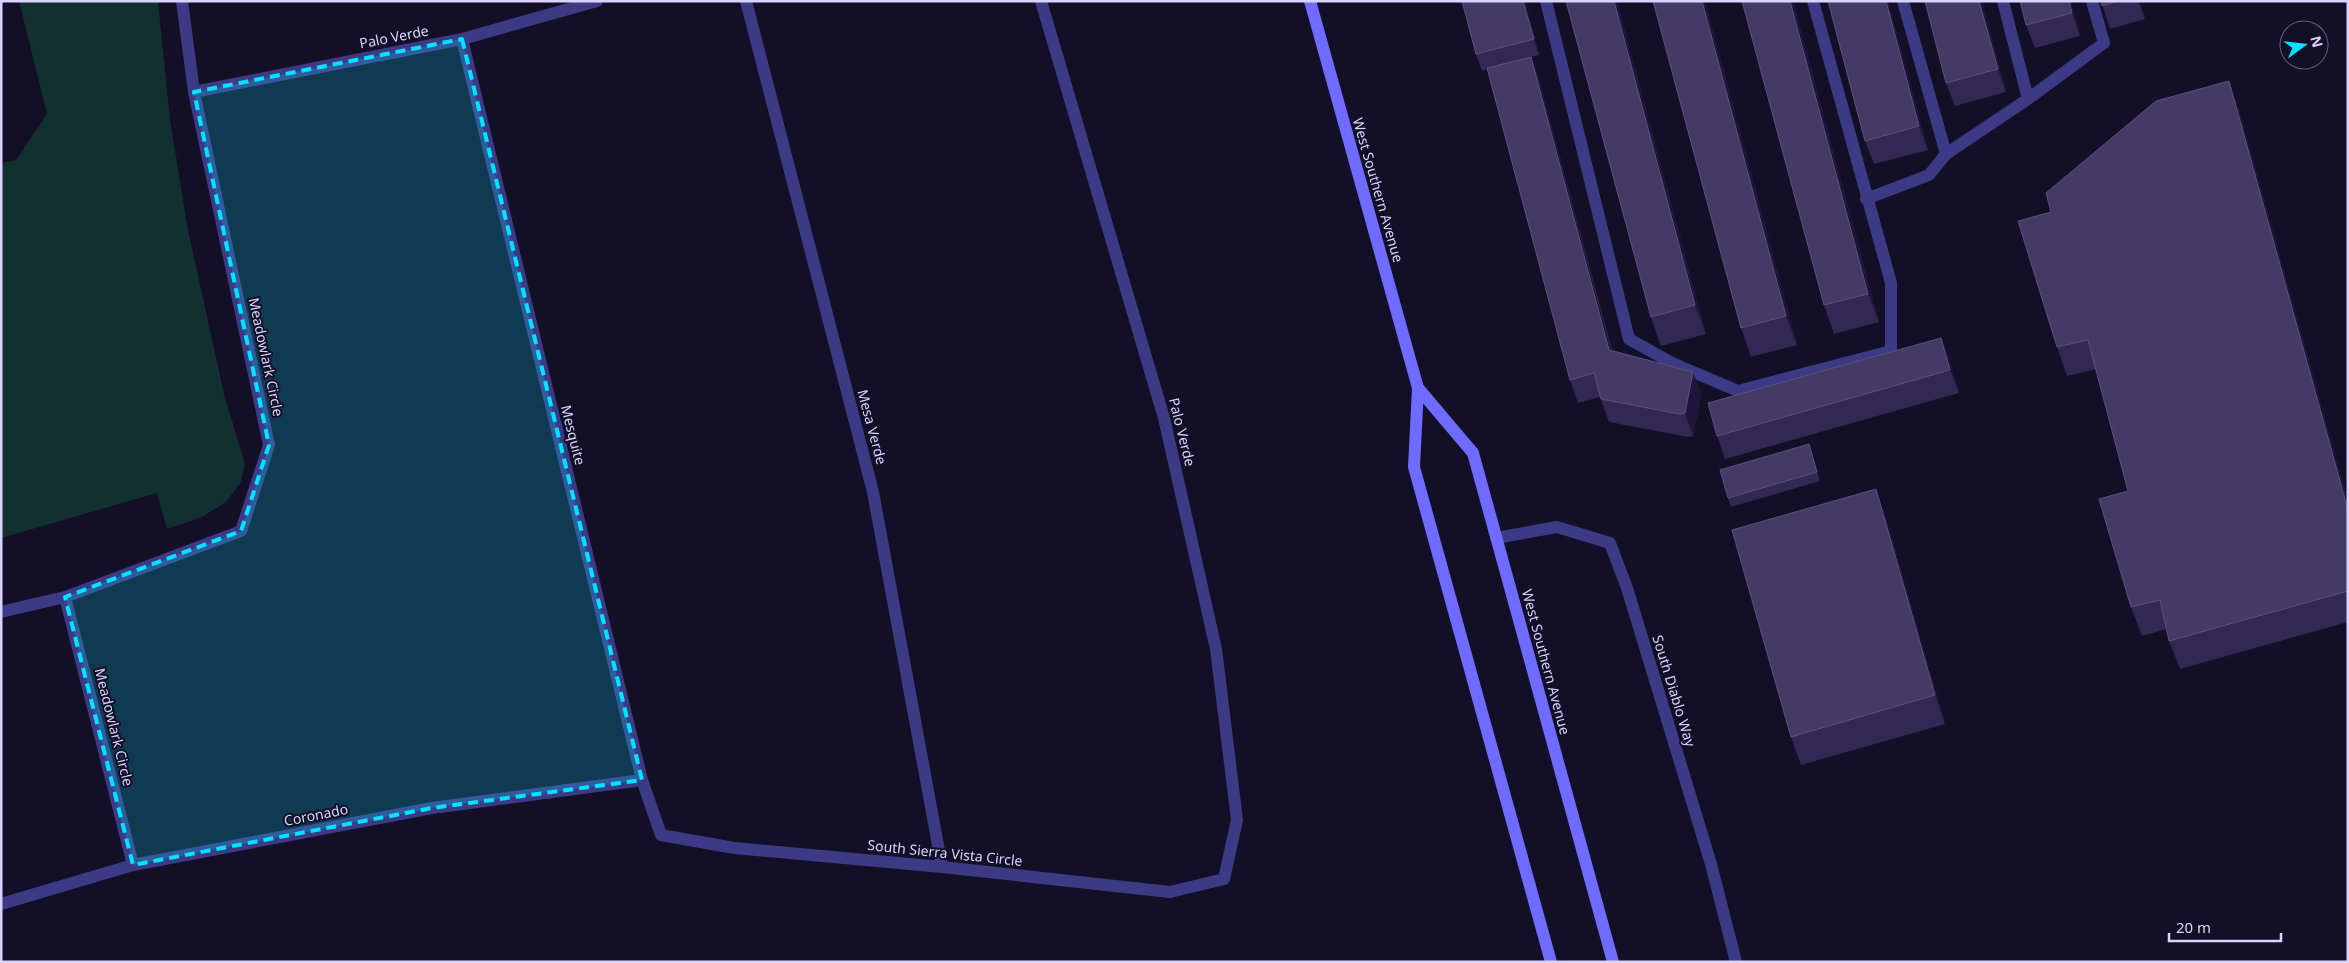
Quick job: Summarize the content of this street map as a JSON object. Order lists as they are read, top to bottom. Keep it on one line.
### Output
{"streets":{"main road":["West Southern Avenue"],"street":["Palo Verde","Meadowlark Circle","Mesa Verde","Mesquite","South Diablo Way","Coronado","South Sierra Vista Circle"]},"crossings":[["Palo Verde","Meadowlark Circle"],["Palo Verde","Mesquite"],["Palo Verde","South Sierra Vista Circle"],["West Southern Avenue","South Diablo Way"],["Meadowlark Circle","Coronado"],["Mesa Verde","South Sierra Vista Circle"],["Mesquite","Coronado"],["Mesquite","South Sierra Vista Circle"]],"scale_bar":"20 m","north":"right"}
